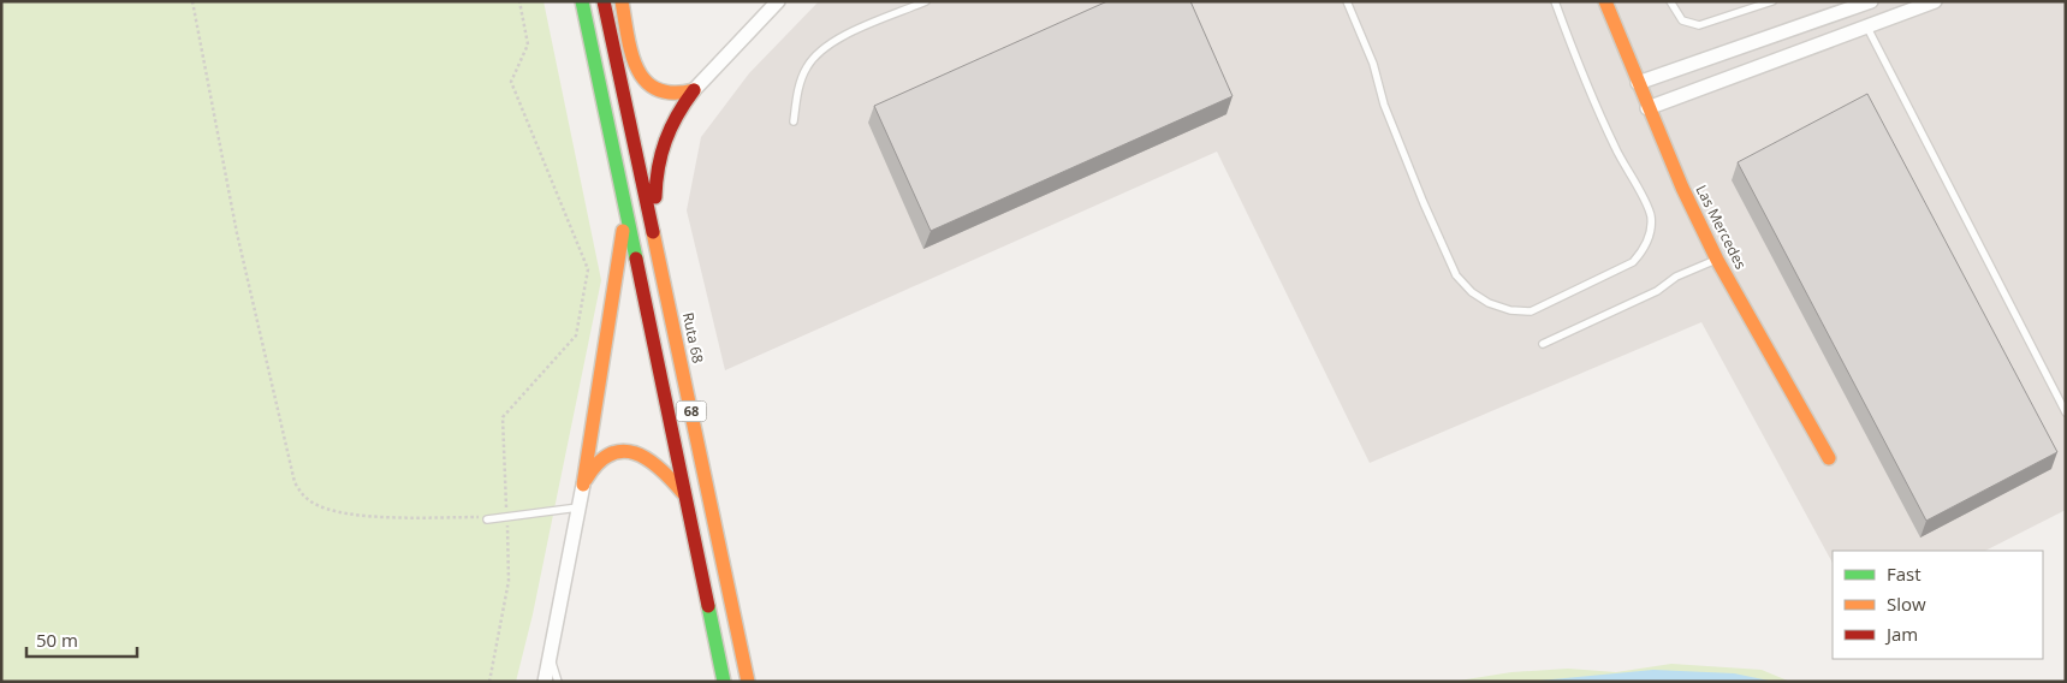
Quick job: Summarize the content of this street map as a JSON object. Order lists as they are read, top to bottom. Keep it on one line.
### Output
{"streets":{"main road":["Las Mercedes","Ruta 68","68"]},"legend":["Fast","Slow","Jam"],"scale_bar":"50 m"}
